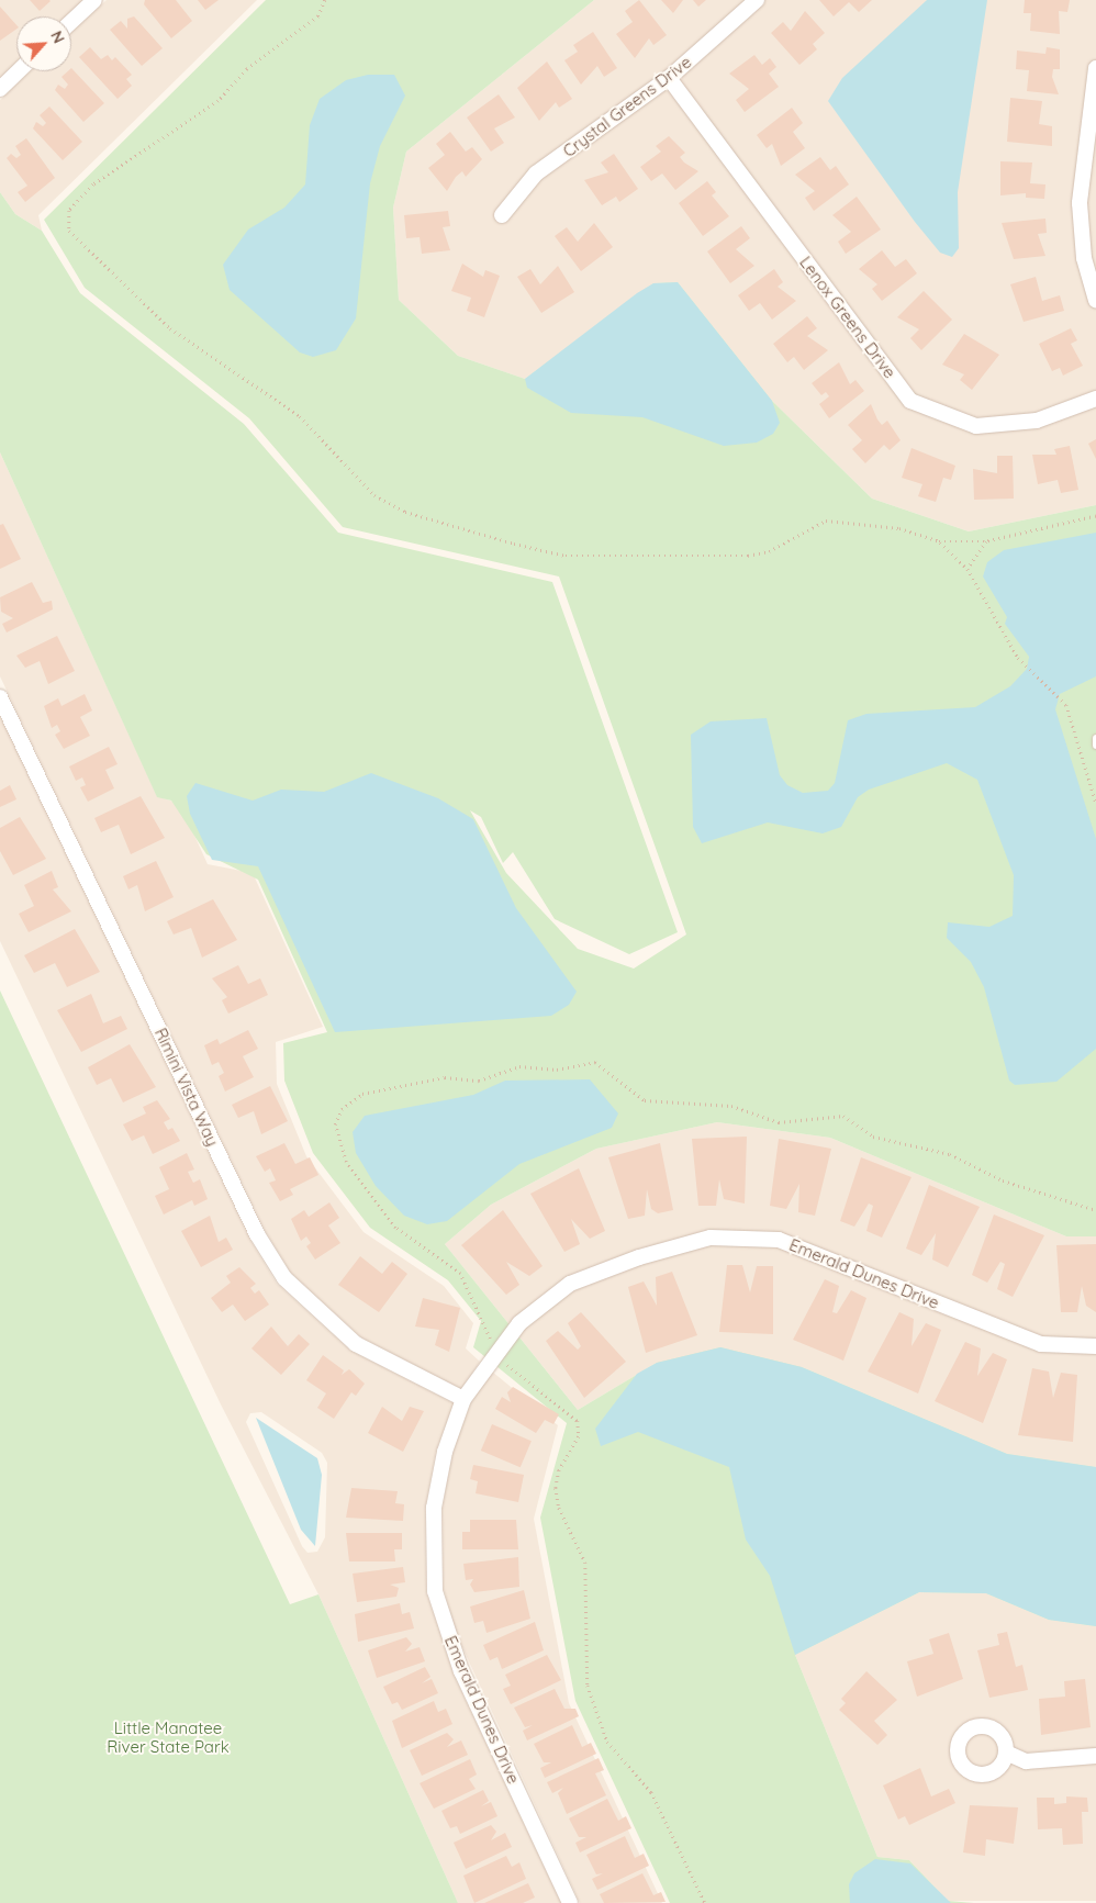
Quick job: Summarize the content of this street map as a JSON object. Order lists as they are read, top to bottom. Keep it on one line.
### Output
{"streets":{"street":["Crystal Greens Drive","Lenox Greens Drive","Rimini Vista Way","Emerald Dunes Drive"]},"crossings":[["Crystal Greens Drive","Lenox Greens Drive"],["Rimini Vista Way","Emerald Dunes Drive"]],"parks":["Little Manatee River State Park"],"north":"top right"}
